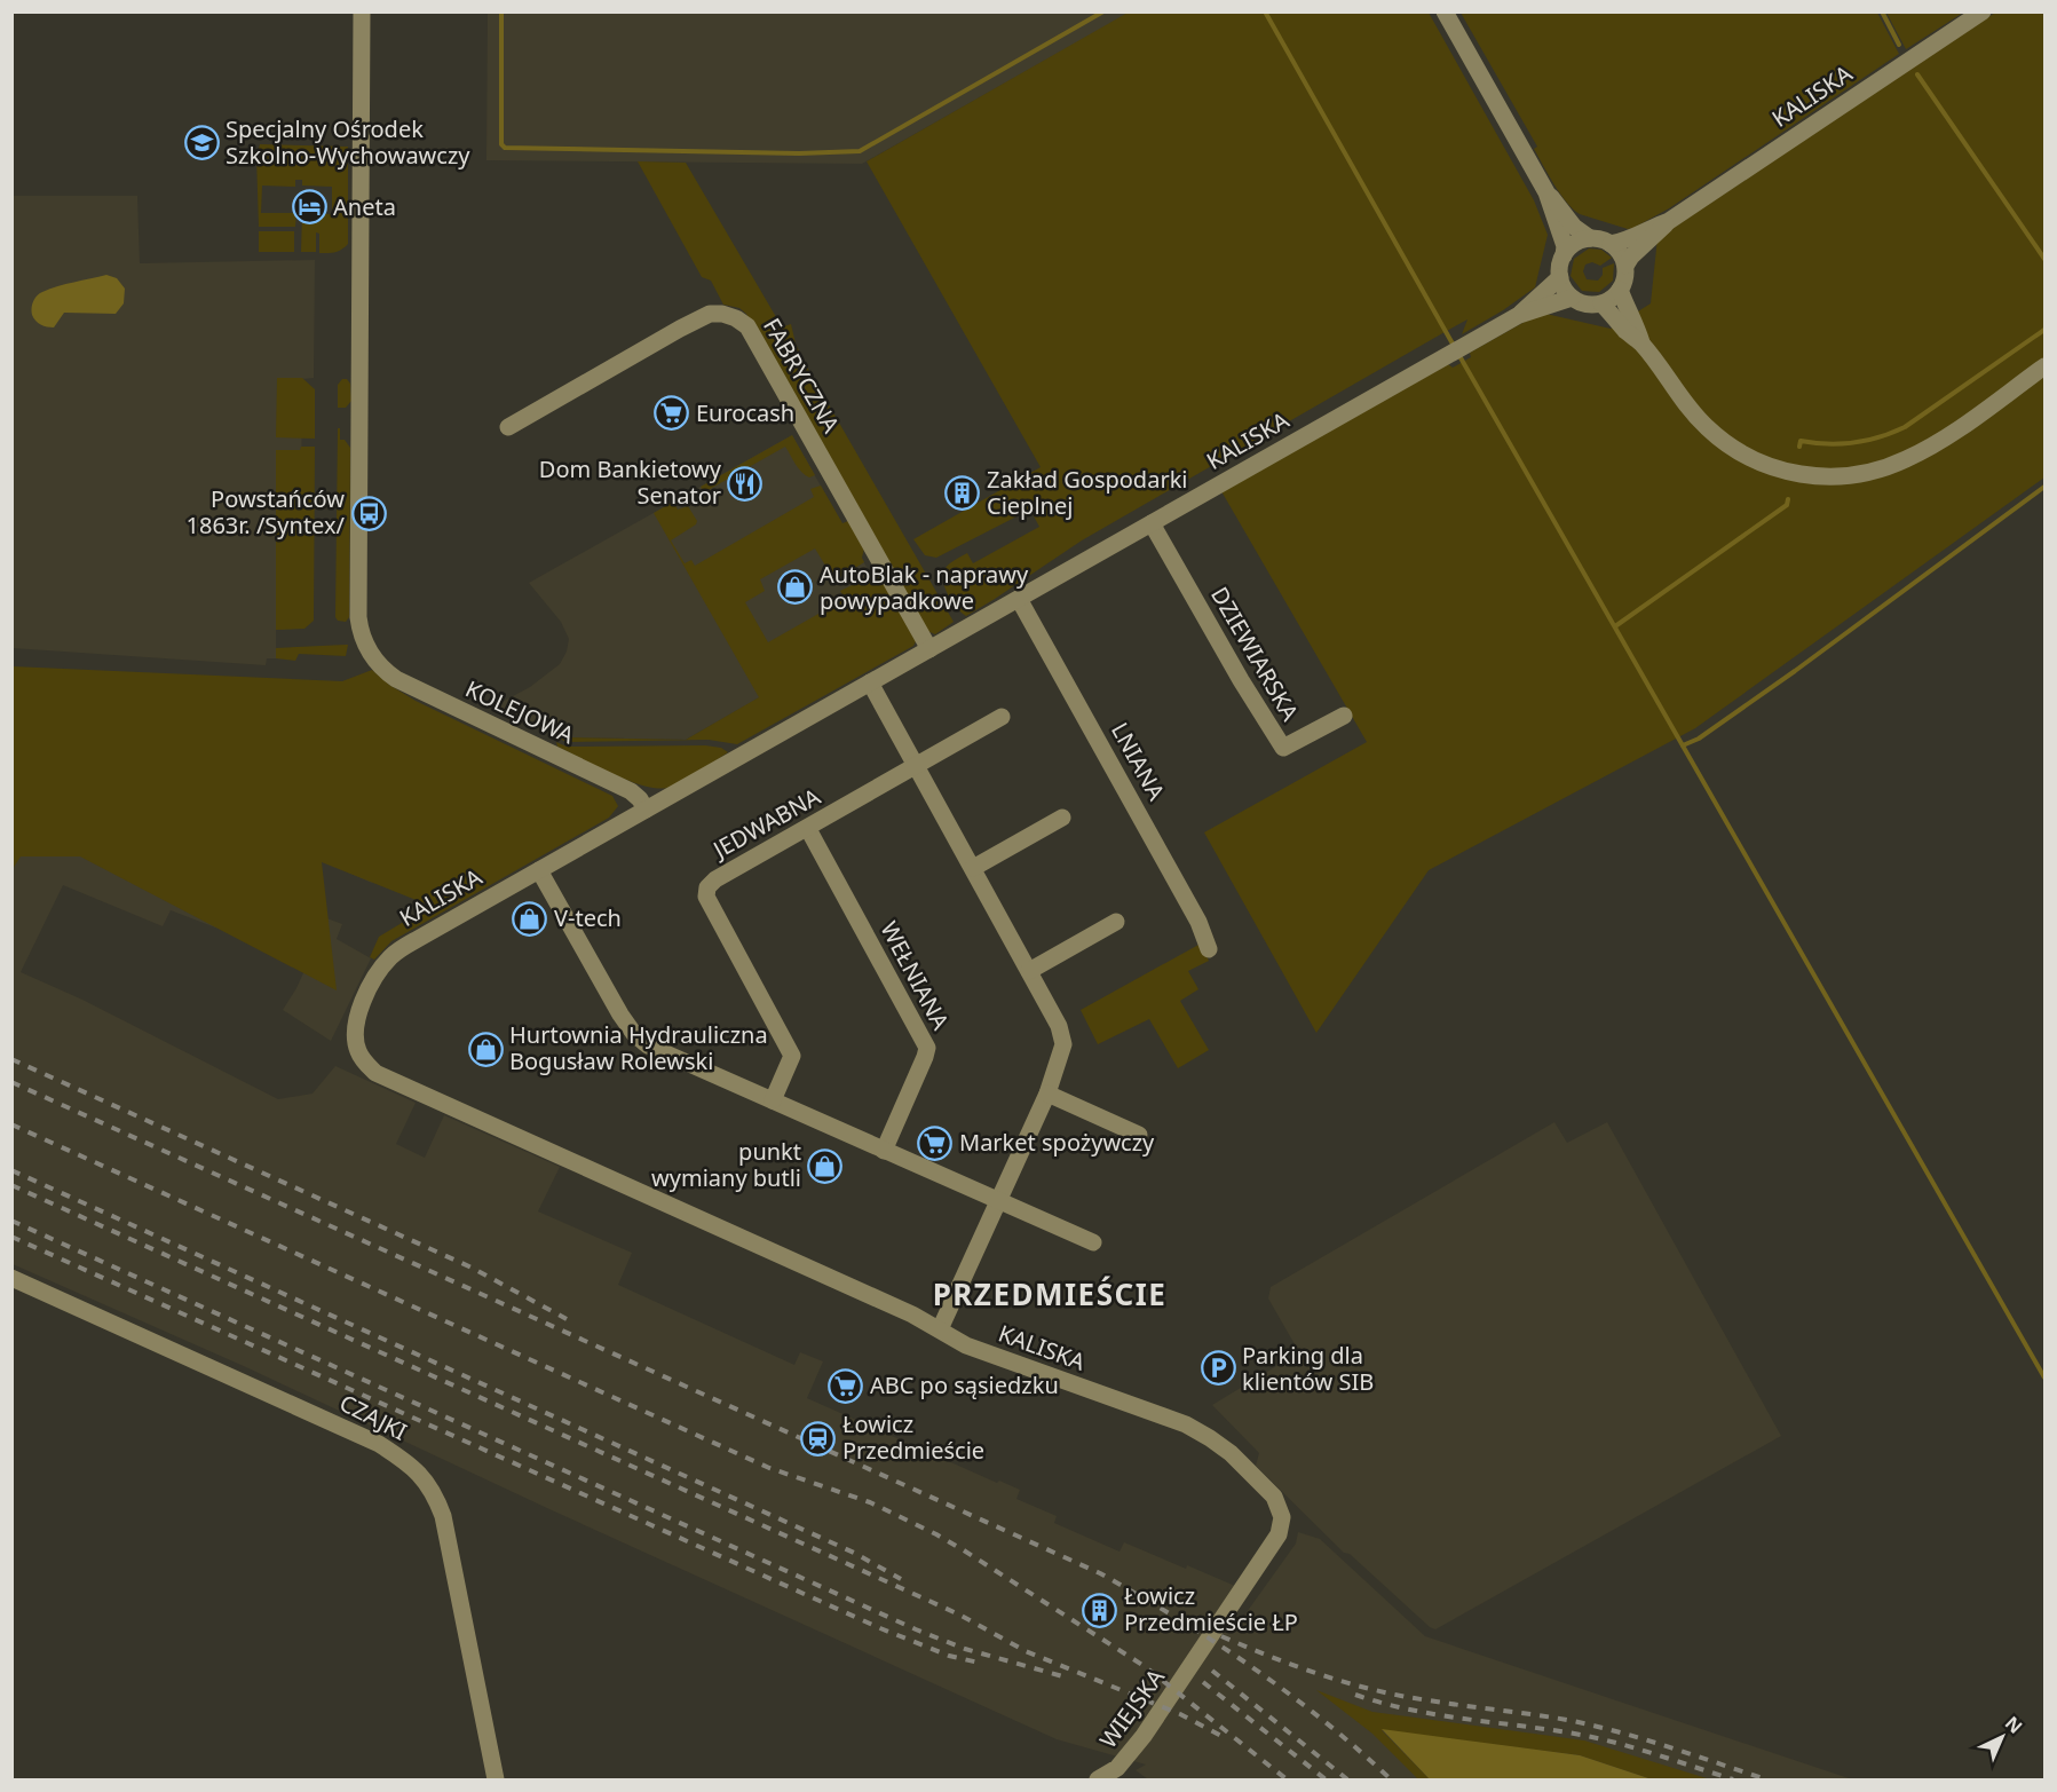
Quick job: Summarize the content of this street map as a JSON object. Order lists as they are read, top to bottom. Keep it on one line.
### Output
{"streets":{"street":["KALISKA","FABRYCZNA","DZIEWIARSKA","KOLEJOWA","LNIANA","JEDWABNA","WEŁNIANA","CZAJKI","WIEJSKA"]},"crossings":[["KALISKA","FABRYCZNA"],["KALISKA","DZIEWIARSKA"],["KALISKA","KOLEJOWA"],["KALISKA","LNIANA"],["KALISKA","WIEJSKA"],["JEDWABNA","WEŁNIANA"]],"districts":["PRZEDMIEŚCIE"],"places":{"school or university":["Specjalny Ośrodek Szkolno-Wychowawczy"],"hotel":["Aneta"],"supermarket":["Eurocash","Market spożywczy","ABC po sąsiedzku"],"restaurant":["Dom Bankietowy Senator"],"building":["Zakład Gospodarki Cieplnej","Łowicz Przedmieście ŁP"],"bus stop":["Powstańców 1863r. /Syntex/"],"shop":["AutoBlak - naprawy powypadkowe","V-tech","Hurtownia Hydrauliczna Bogusław Rolewski","punkt wymiany butli"],"parking":["Parking dla klientów SIB"],"station":["Łowicz Przedmieście"]},"north":"top right"}
